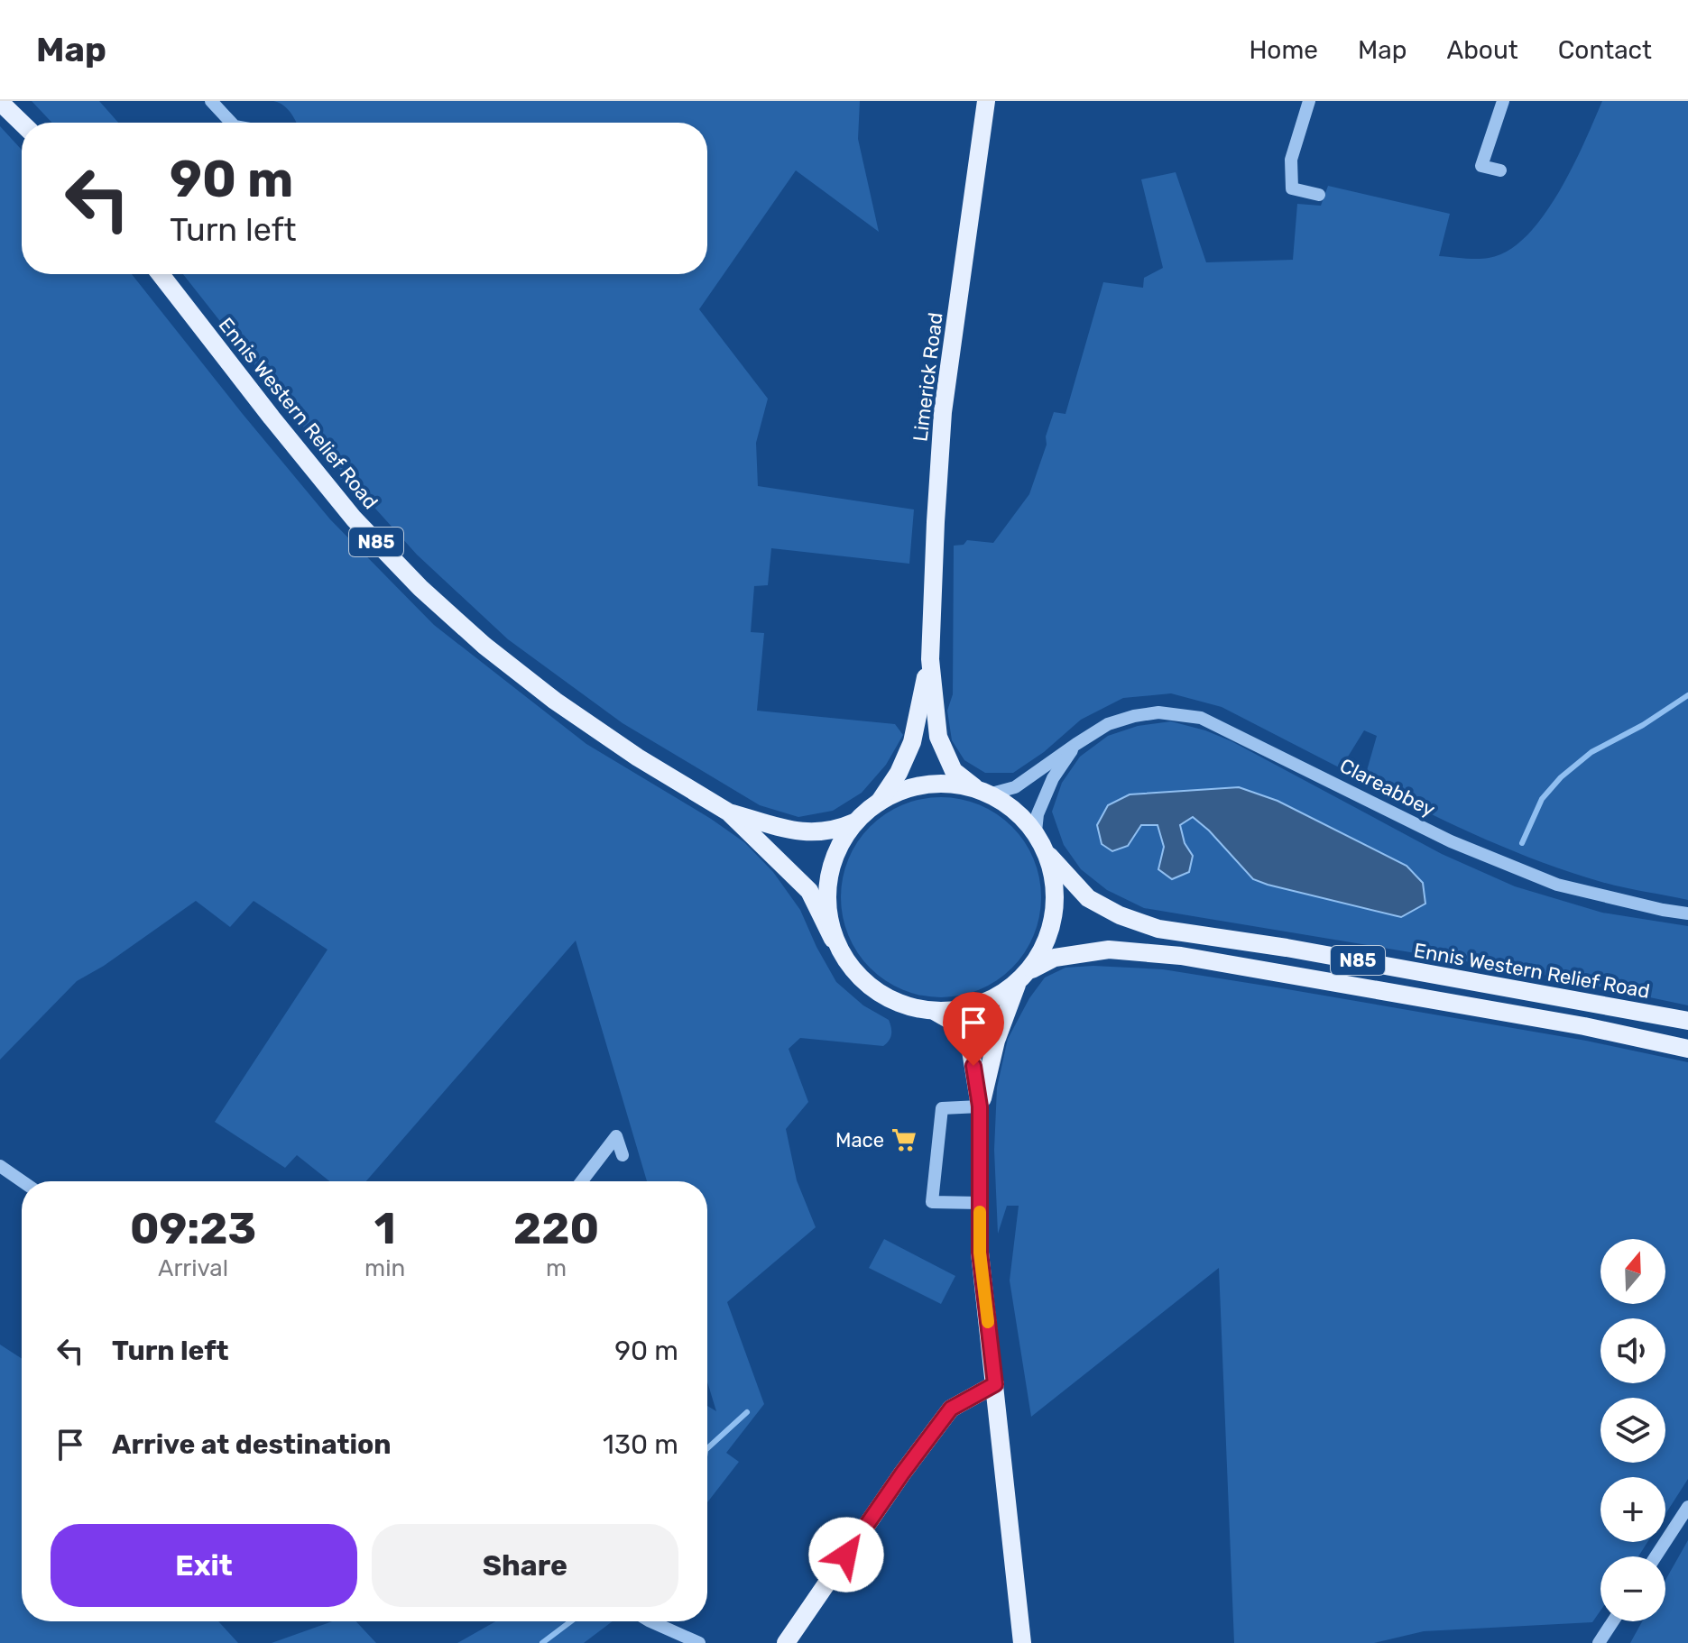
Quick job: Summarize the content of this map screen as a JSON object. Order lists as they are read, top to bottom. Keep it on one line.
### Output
{"streets":{"main road":["Limerick Road","Ennis Western Relief Road","N85"],"street":["Clareabbey"]},"crossings":[["Ennis Western Relief Road","N85"],["Ennis Western Relief Road","Clareabbey"],["N85","Clareabbey"]],"places":{"supermarket":["Mace"]},"north":"top","page":{"header":"Map","nav":["Home","Map","About","Contact"],"turn":["90 m","Turn left"],"eta":["09:23","Arrival","1","min","220","m"],"map_buttons":["+","−"],"list":[{"name":"Turn left","value":"90 m"},{"name":"Arrive at destination","value":"130 m"}],"buttons":["Exit","Share"]}}
